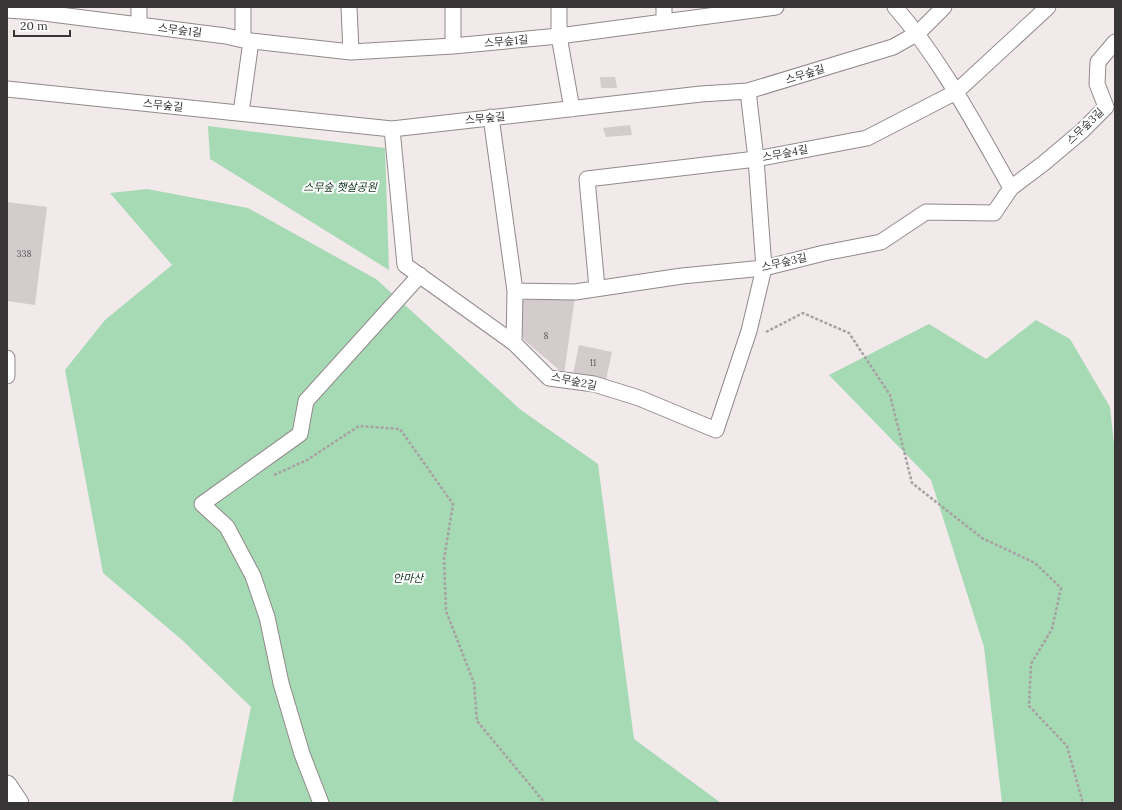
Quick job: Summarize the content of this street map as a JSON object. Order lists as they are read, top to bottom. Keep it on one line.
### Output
{"streets":{"street":["스무숲1길","스무숲길","스무숲3길","스무숲4길","스무숲2길"]},"crossings":[["스무숲길","스무숲2길"],["스무숲3길","스무숲4길"],["스무숲3길","스무숲2길"],["스무숲4길","스무숲2길"]],"parks":["스무숲 햇살공원","안마산"],"house_numbers":["338","8","11"],"scale_bar":"20 m"}
